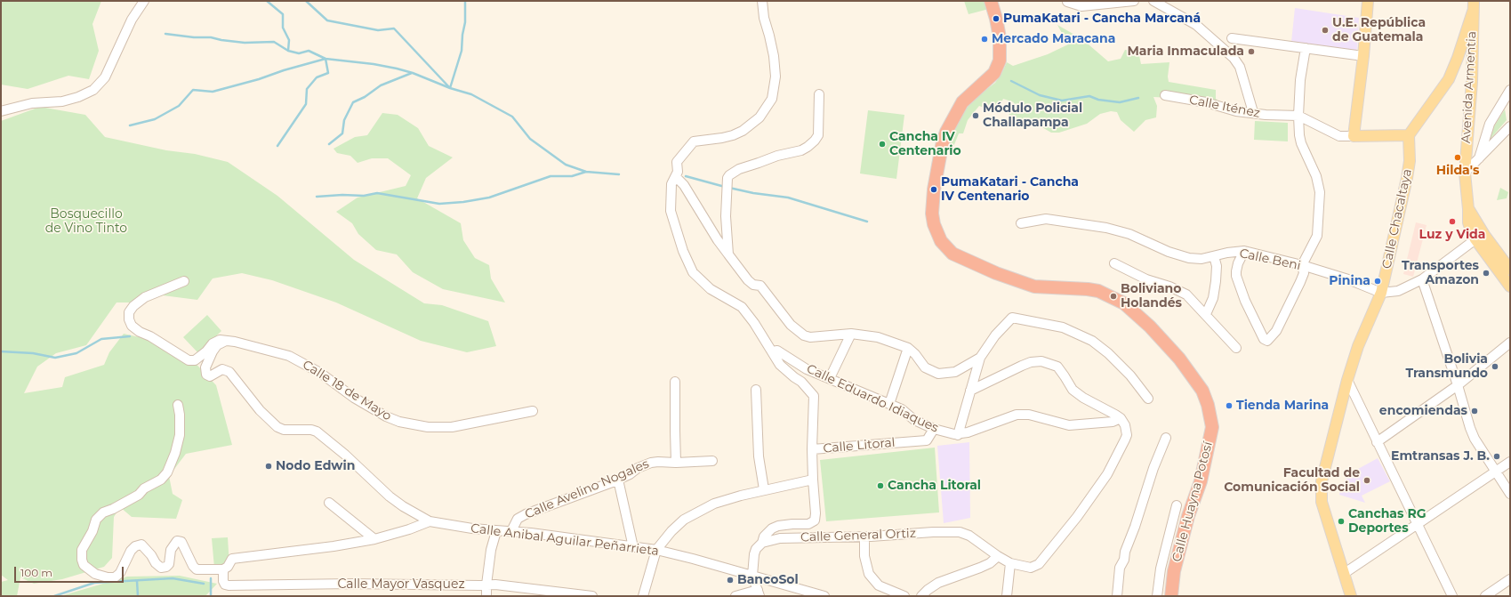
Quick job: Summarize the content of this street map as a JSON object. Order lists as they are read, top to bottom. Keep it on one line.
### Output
{"streets":{"highway":["Calle Huayna Potosí"],"main road":["Avenida Armentia","Calle Iténez","Calle Chacaltaya"],"street":["Calle Beni","Calle 18 de Mayo","Calle Eduardo Idiaques","Calle Litoral","Calle Avelino Nogales","Calle General Ortiz","Calle Anibal Aguilar Peñarrieta","Calle Mayor Vasquez"]},"crossings":[["Avenida Armentia","Calle Beni"],["Calle Iténez","Calle Chacaltaya"],["Calle Chacaltaya","Calle Beni"],["Calle 18 de Mayo","Calle Anibal Aguilar Peñarrieta"],["Calle Eduardo Idiaques","Calle Litoral"],["Calle Eduardo Idiaques","Calle General Ortiz"],["Calle Avelino Nogales","Calle Anibal Aguilar Peñarrieta"]],"parks":["Bosquecillo de Vino Tinto"],"places":["PumaKatari - Cancha Marcaná","U.E. República de Guatemala","Mercado Maracana","Maria Inmaculada","Módulo Policial Challapampa","Cancha IV Centenario","Hilda's","PumaKatari - Cancha IV Centenario","Luz y Vida","Transportes Amazon","Pinina","Boliviano Holandés","Bolivia Transmundo","Tienda Marina","encomiendas","Emtransas J. B.","Nodo Edwin","Facultad de Comunicación Social","Cancha Litoral","Canchas RG Deportes","BancoSol"],"scale_bar":"100 m"}
